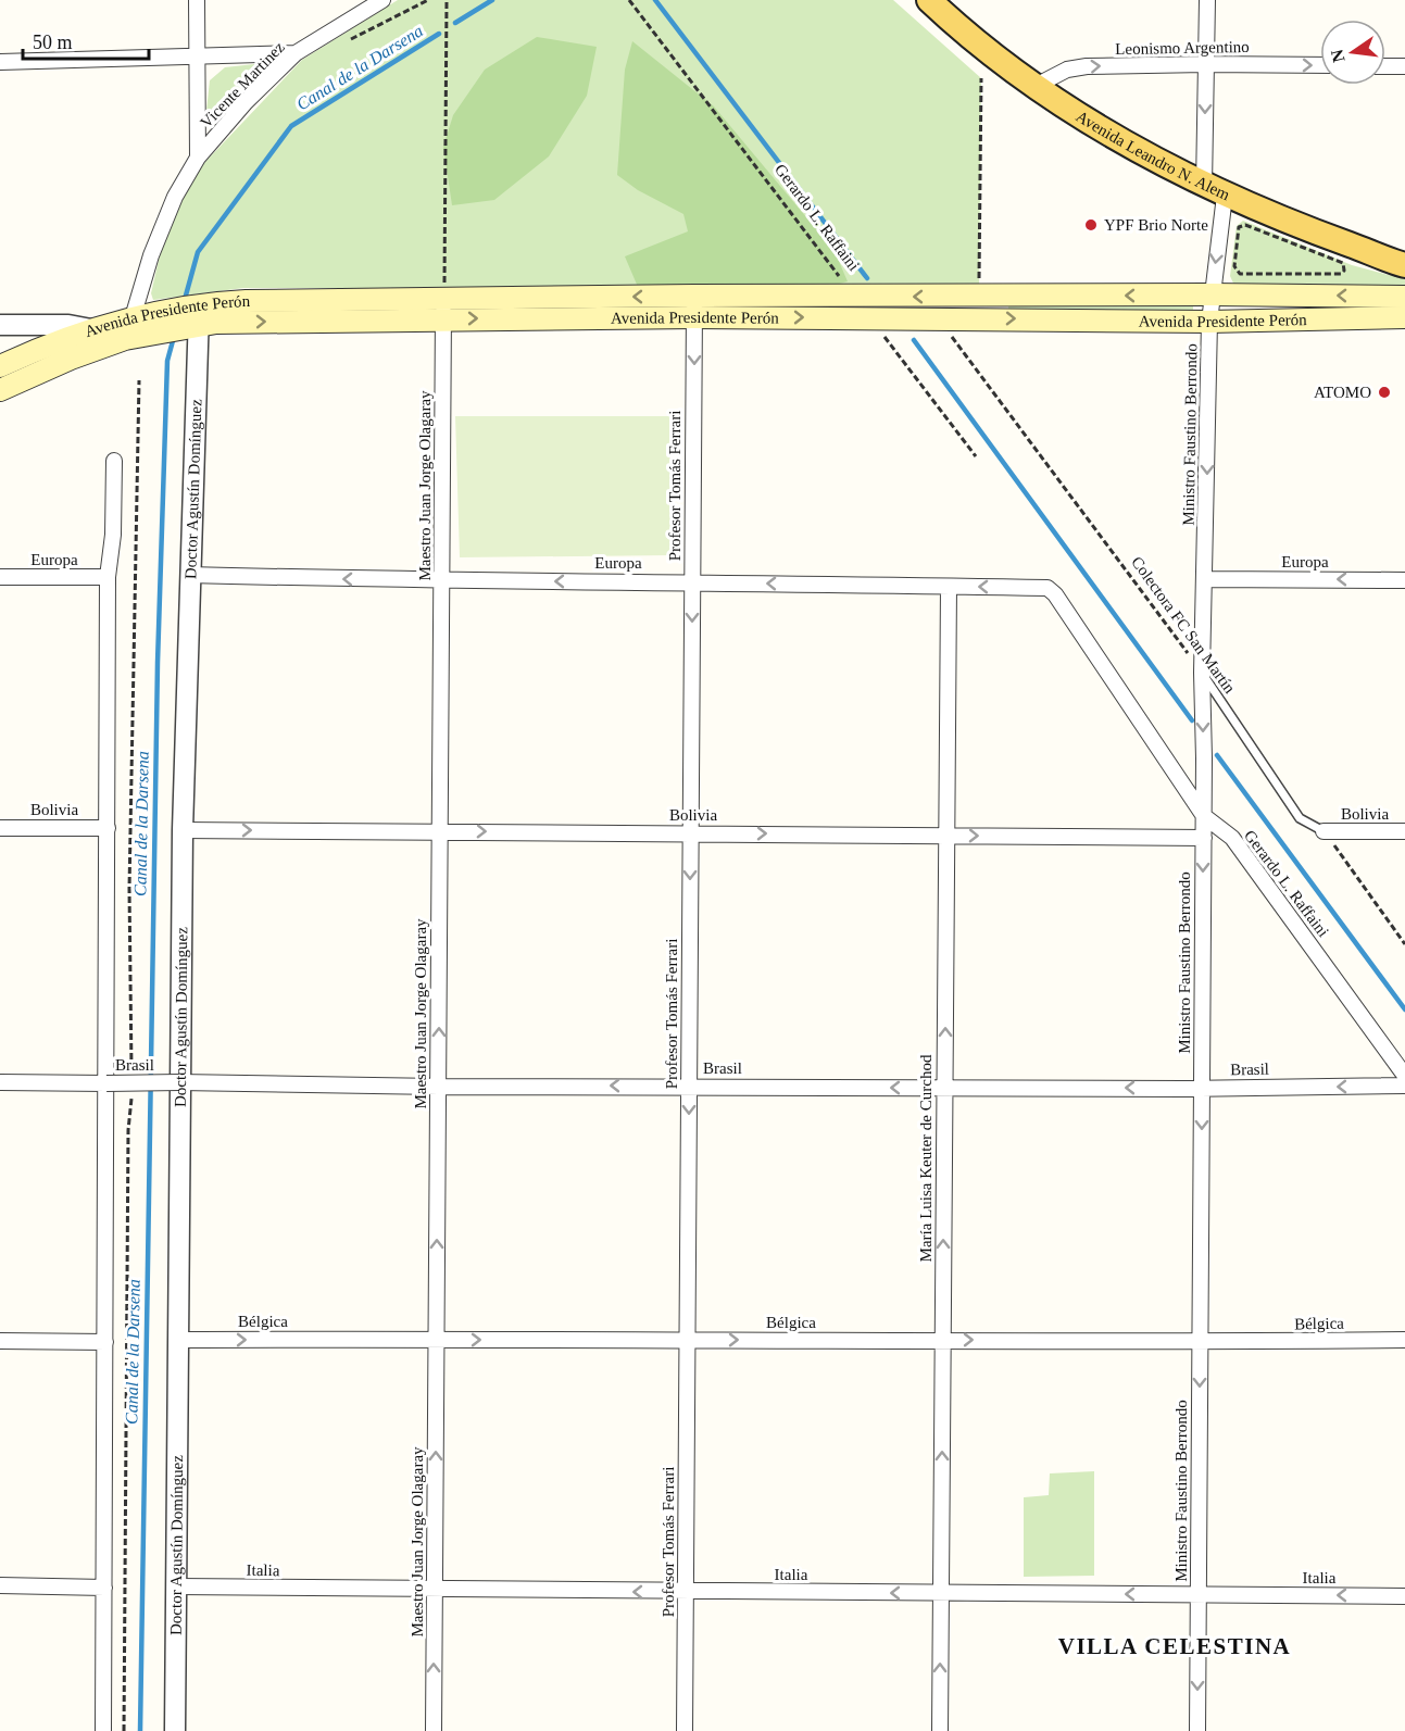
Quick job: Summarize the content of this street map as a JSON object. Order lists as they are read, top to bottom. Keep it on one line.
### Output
{"streets":{"main road":["Avenida Leandro N. Alem","Avenida Presidente Perón"],"street":["Leonismo Argentino","Vicente Martinez","Gerardo L. Raffaini","Ministro Faustino Berrondo","Maestro Juan Jorge Olagaray","Profesor Tomás Ferrari","Doctor Agustín Domínguez","Europa","Bolivia","Brasil","María Luisa Keuter de Curchod","Bélgica","Italia"],"lane":["Colectora FC San Martín"]},"crossings":[["Leonismo Argentino","Avenida Leandro N. Alem"],["Leonismo Argentino","Ministro Faustino Berrondo"],["Avenida Leandro N. Alem","Ministro Faustino Berrondo"],["Gerardo L. Raffaini","Avenida Presidente Perón"],["Gerardo L. Raffaini","Ministro Faustino Berrondo"],["Gerardo L. Raffaini","Europa"],["Avenida Presidente Perón","Ministro Faustino Berrondo"],["Avenida Presidente Perón","Maestro Juan Jorge Olagaray"],["Avenida Presidente Perón","Profesor Tomás Ferrari"],["Avenida Presidente Perón","Doctor Agustín Domínguez"],["Avenida Presidente Perón","Colectora FC San Martín"],["Ministro Faustino Berrondo","Europa"],["Ministro Faustino Berrondo","Colectora FC San Martín"],["Ministro Faustino Berrondo","Bolivia"],["Ministro Faustino Berrondo","Brasil"],["Ministro Faustino Berrondo","Bélgica"],["Ministro Faustino Berrondo","Italia"],["Maestro Juan Jorge Olagaray","Europa"],["Maestro Juan Jorge Olagaray","Bolivia"],["Maestro Juan Jorge Olagaray","Brasil"],["Maestro Juan Jorge Olagaray","Bélgica"],["Maestro Juan Jorge Olagaray","Italia"],["Profesor Tomás Ferrari","Europa"],["Profesor Tomás Ferrari","Bolivia"],["Profesor Tomás Ferrari","Brasil"],["Profesor Tomás Ferrari","Bélgica"],["Profesor Tomás Ferrari","Italia"],["Doctor Agustín Domínguez","Europa"],["Doctor Agustín Domínguez","Bolivia"],["Doctor Agustín Domínguez","Brasil"],["Doctor Agustín Domínguez","Bélgica"],["Doctor Agustín Domínguez","Italia"],["Europa","María Luisa Keuter de Curchod"],["Colectora FC San Martín","Bolivia"],["Bolivia","María Luisa Keuter de Curchod"],["Brasil","María Luisa Keuter de Curchod"],["María Luisa Keuter de Curchod","Bélgica"],["María Luisa Keuter de Curchod","Italia"]],"one_way":["Leonismo Argentino","Ministro Faustino Berrondo","Maestro Juan Jorge Olagaray","Profesor Tomás Ferrari","Europa","Bolivia","Brasil","María Luisa Keuter de Curchod","Bélgica","Italia"],"districts":["VILLA CELESTINA"],"water":["Canal de la Darsena"],"places":["YPF Brio Norte","ATOMO"],"scale_bar":"50 m","north":"left"}
